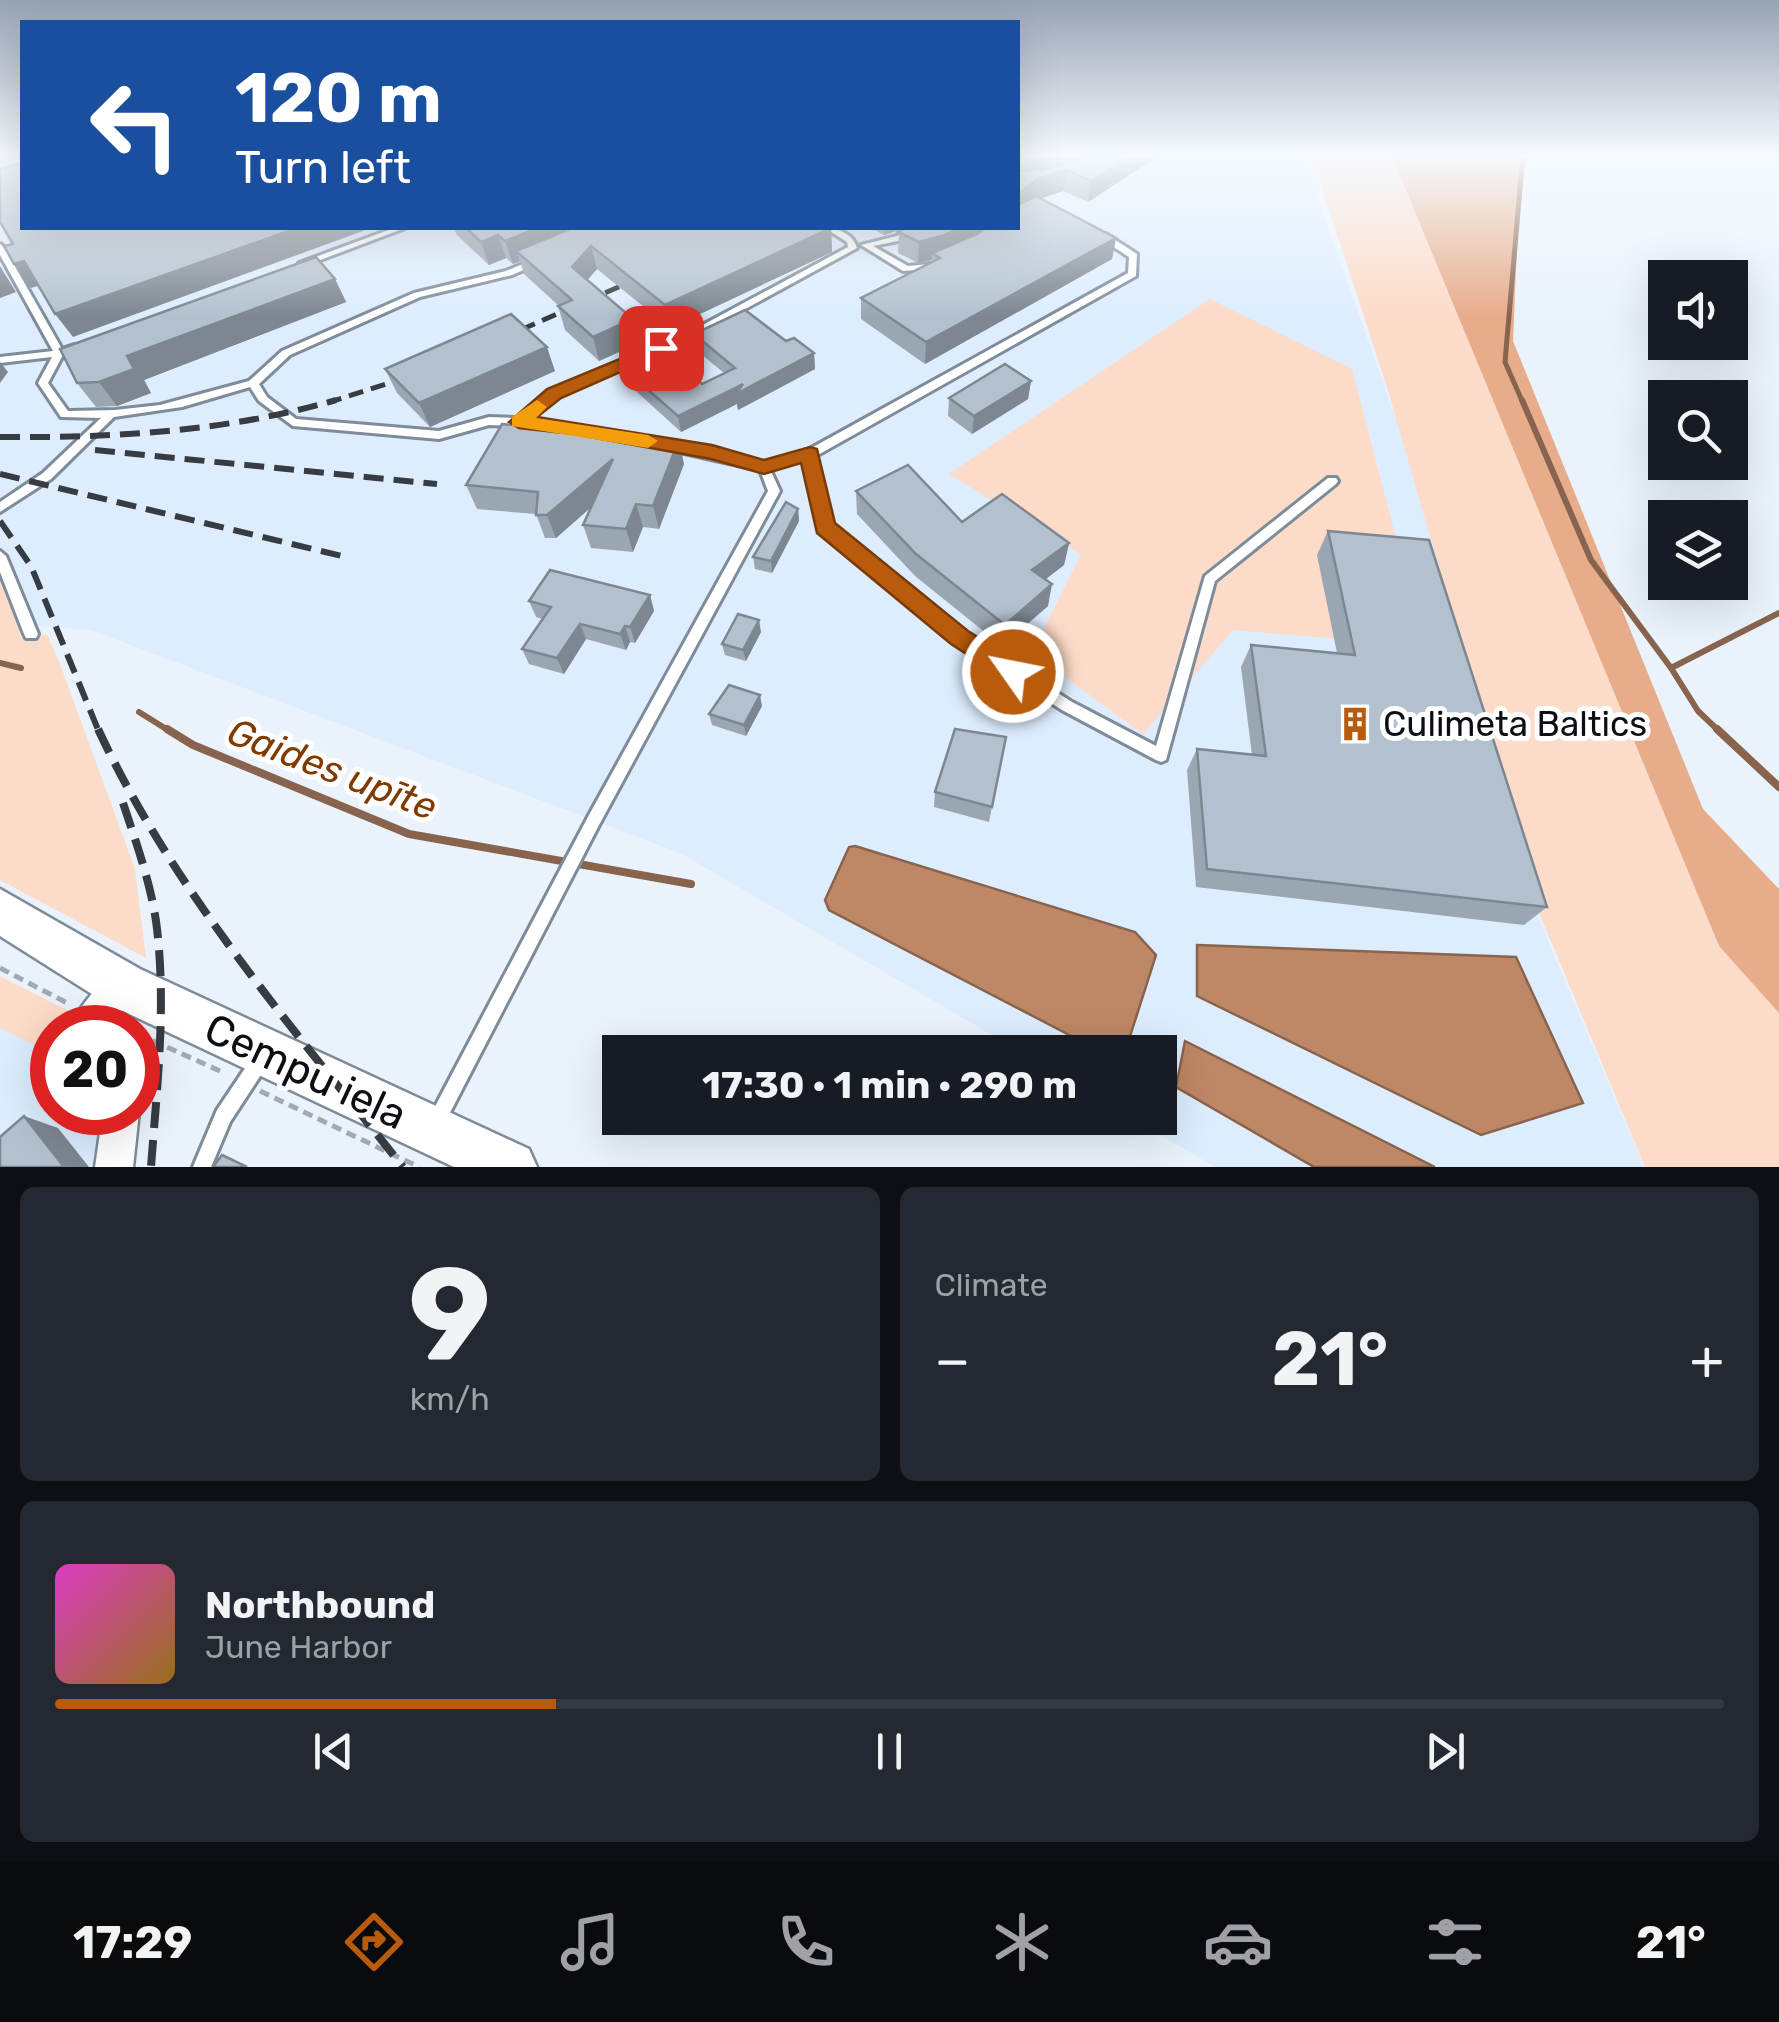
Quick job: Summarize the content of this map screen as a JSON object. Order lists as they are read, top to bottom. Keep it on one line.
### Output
{"streets":{"main road":["Cempu iela"]},"water":["Gaides upīte"],"places":{"building":["Culimeta Baltics"]},"page":{"turn":["120 m","Turn left"],"limit":"20","trip":"17:30 · 1 min · 290 m","tile":[["9","km/h"],"Climate"],"heat":["−","21°","+"],"song":["Northbound","June Harbor"],"tabs":["17:29","21°"]}}
